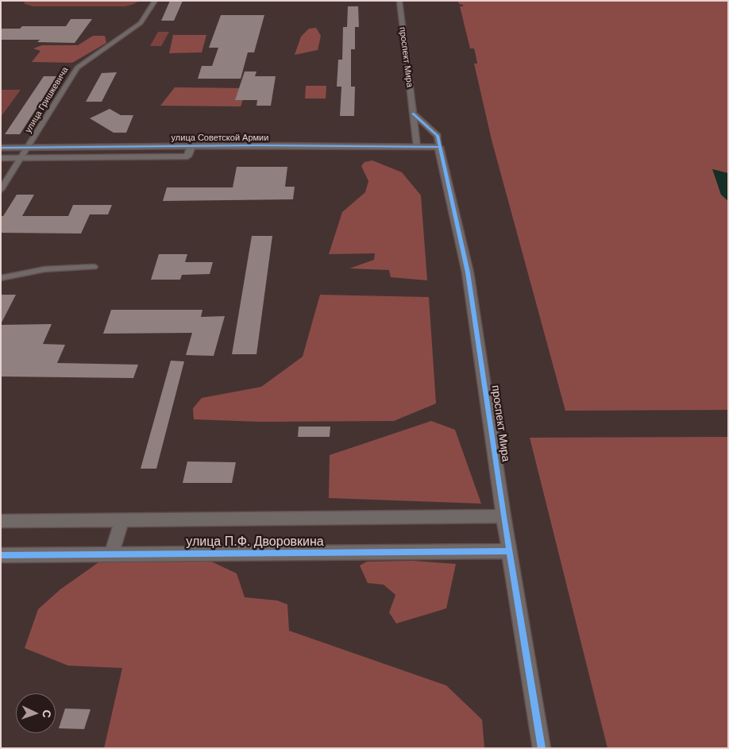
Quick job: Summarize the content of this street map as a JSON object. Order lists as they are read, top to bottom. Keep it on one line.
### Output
{"streets":{"street":["проспект Мира","улица Гришкевича","улица Советской Армии","улица П.Ф. Дворовкина"]},"crossings":[["проспект Мира","улица Советской Армии"],["проспект Мира","улица П.Ф. Дворовкина"],["улица Гришкевича","улица Советской Армии"]],"north":"right"}
